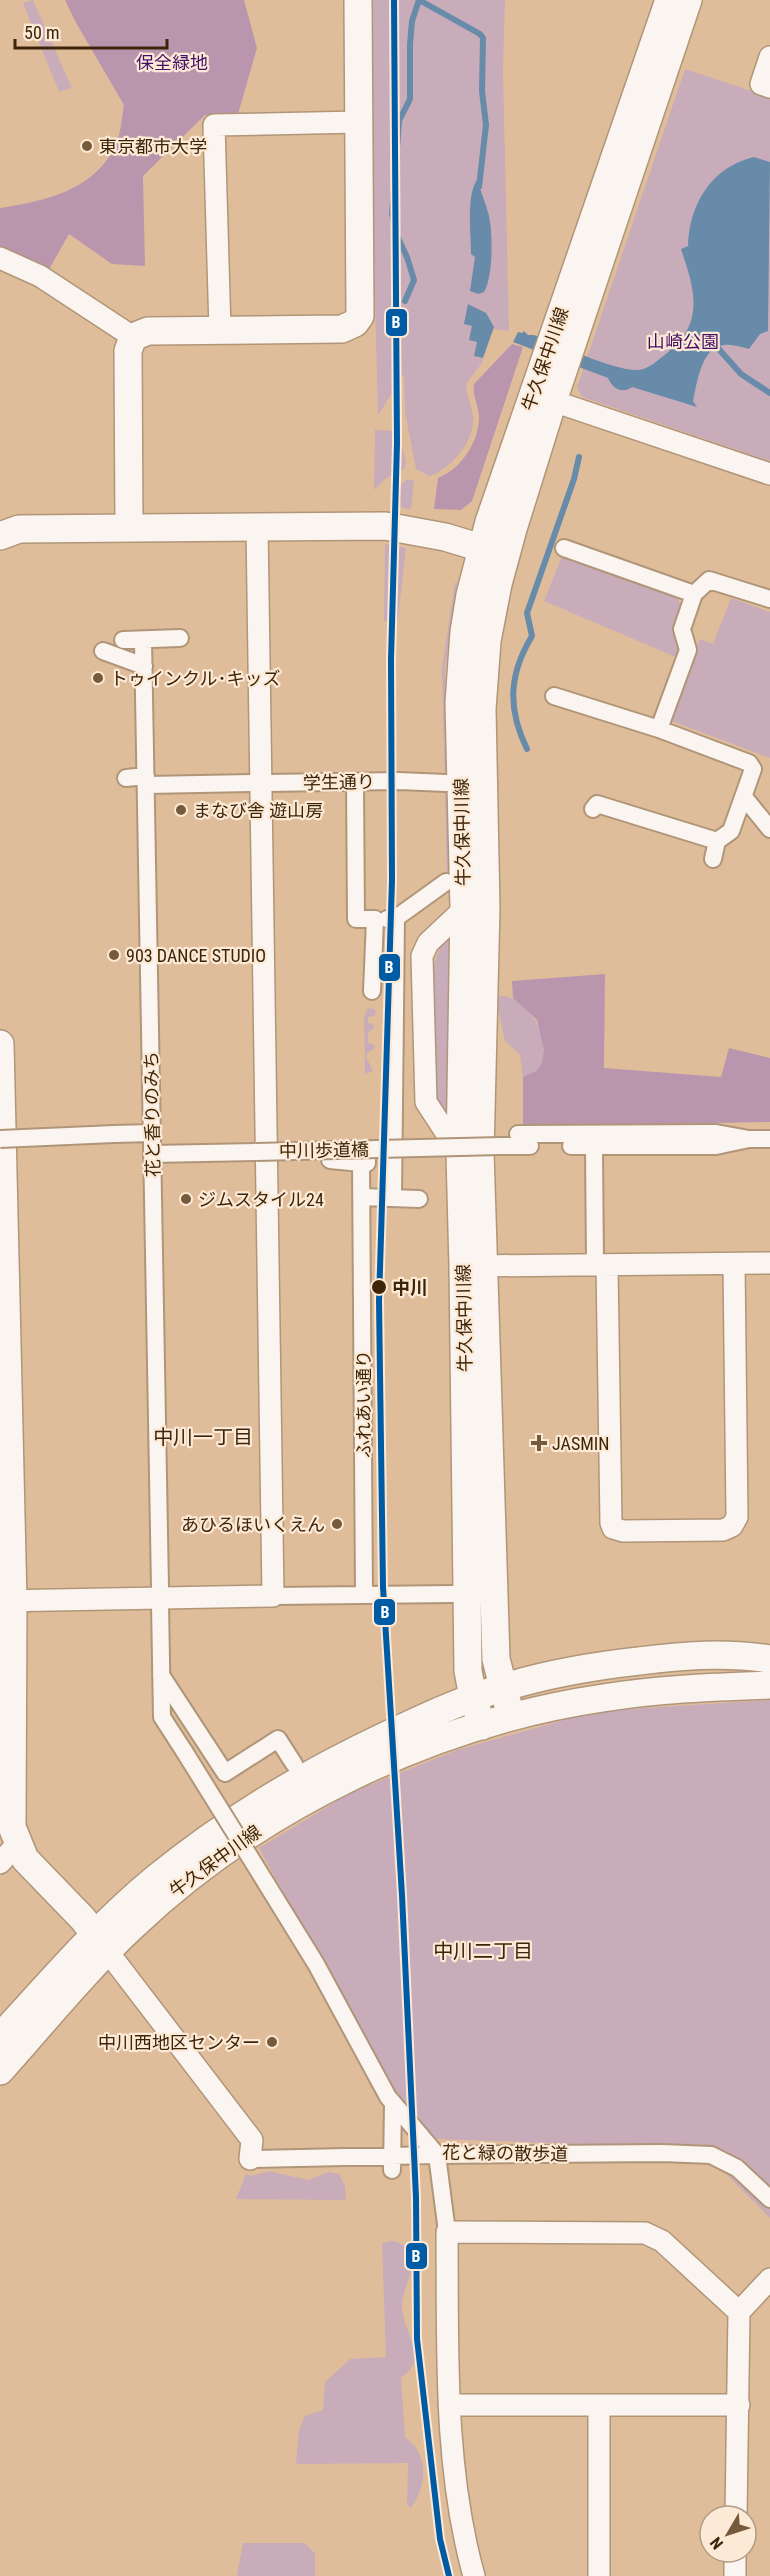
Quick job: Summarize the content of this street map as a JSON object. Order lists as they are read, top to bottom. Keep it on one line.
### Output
{"streets":{"street":["牛久保中川線","学生通り","花と香りのみち","中川歩道橋","ふれあい通り","花と緑の散歩道"]},"crossings":[["学生通り","花と香りのみち"],["花と香りのみち","中川歩道橋"],["花と香りのみち","花と緑の散歩道"]],"districts":["中川一丁目","中川二丁目"],"parks":["保全緑地","山崎公園"],"places":{"other":["東京都市大学","トゥインクル･キッズ","まなび舎 遊山房","903 DANCE STUDIO","ジムスタイル24","中川","あひるほいくえん","中川西地区センター"],"health":["JASMIN"]},"lines":["transit line B"],"scale_bar":"50 m","north":"bottom left"}
